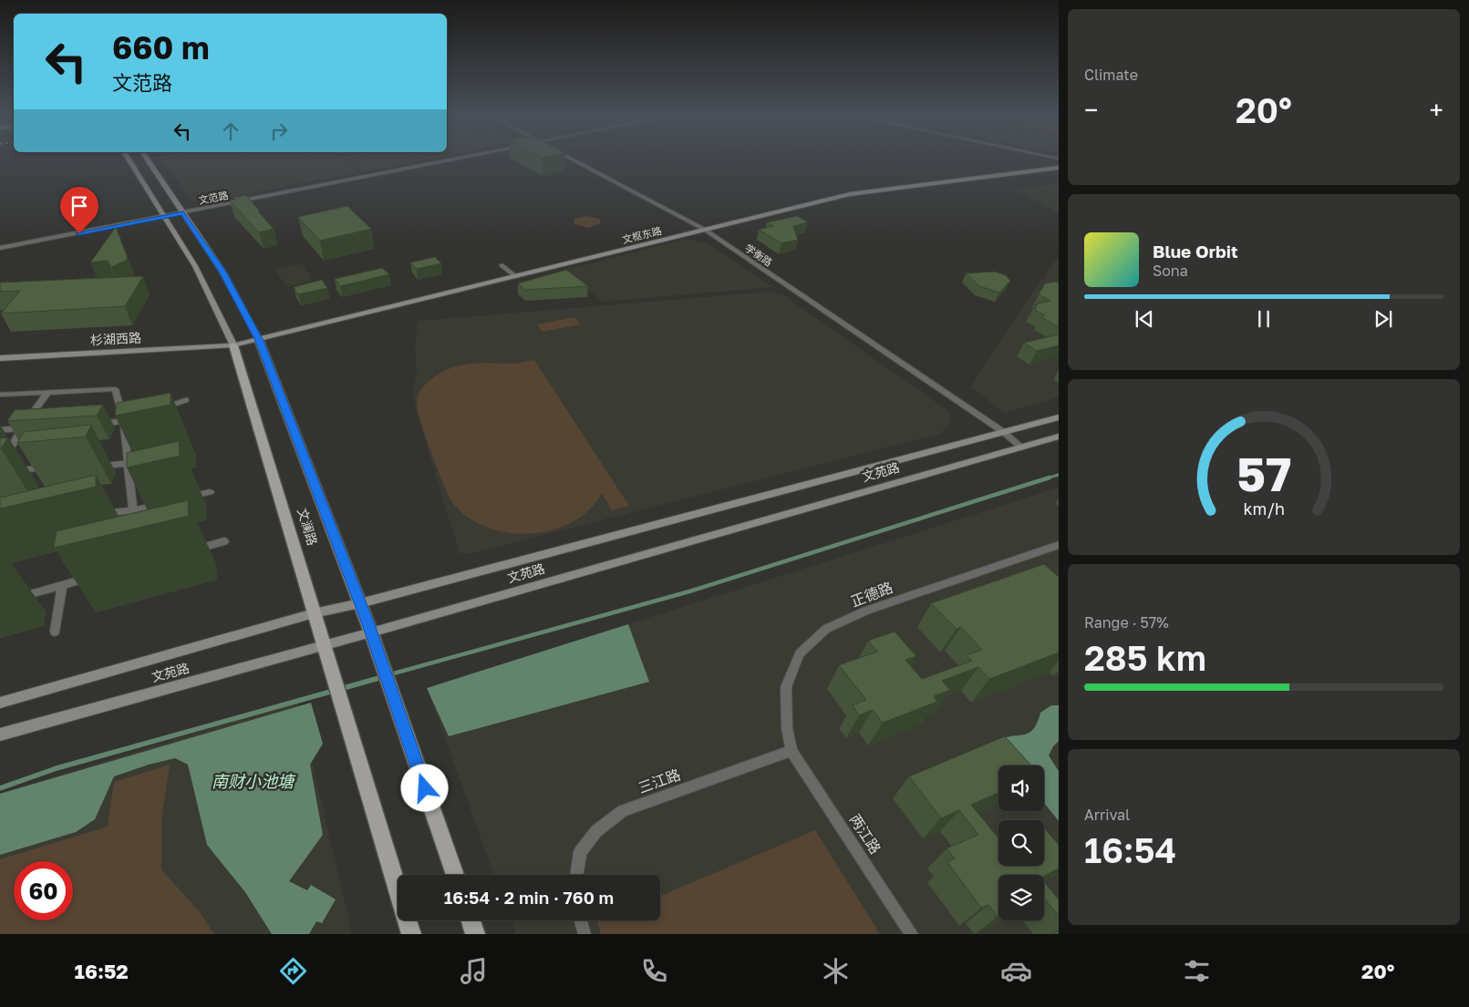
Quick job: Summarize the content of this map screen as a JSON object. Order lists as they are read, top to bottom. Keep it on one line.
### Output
{"streets":{"main road":["文枢东路","杉湖西路","文苑路","文澜路"],"street":["文范路","学衡路","正德路","三江路","两江路"]},"crossings":[["文范路","文澜路"],["文枢东路","学衡路"],["文枢东路","杉湖西路"],["文枢东路","文澜路"],["学衡路","文苑路"],["杉湖西路","文澜路"],["文苑路","文澜路"],["正德路","三江路"],["正德路","两江路"],["三江路","两江路"]],"water":["南财小池塘"],"page":{"tile":["Climate",["Range · 57%","285 km"],["Arrival","16:54"]],"turn":["660 m","文范路"],"heat":["−","20°","+"],"song":["Blue Orbit","Sona"],"limit":"60","trip":"16:54 · 2 min · 760 m","tabs":["16:52","20°"],"gauge":["57","km/h"]}}
